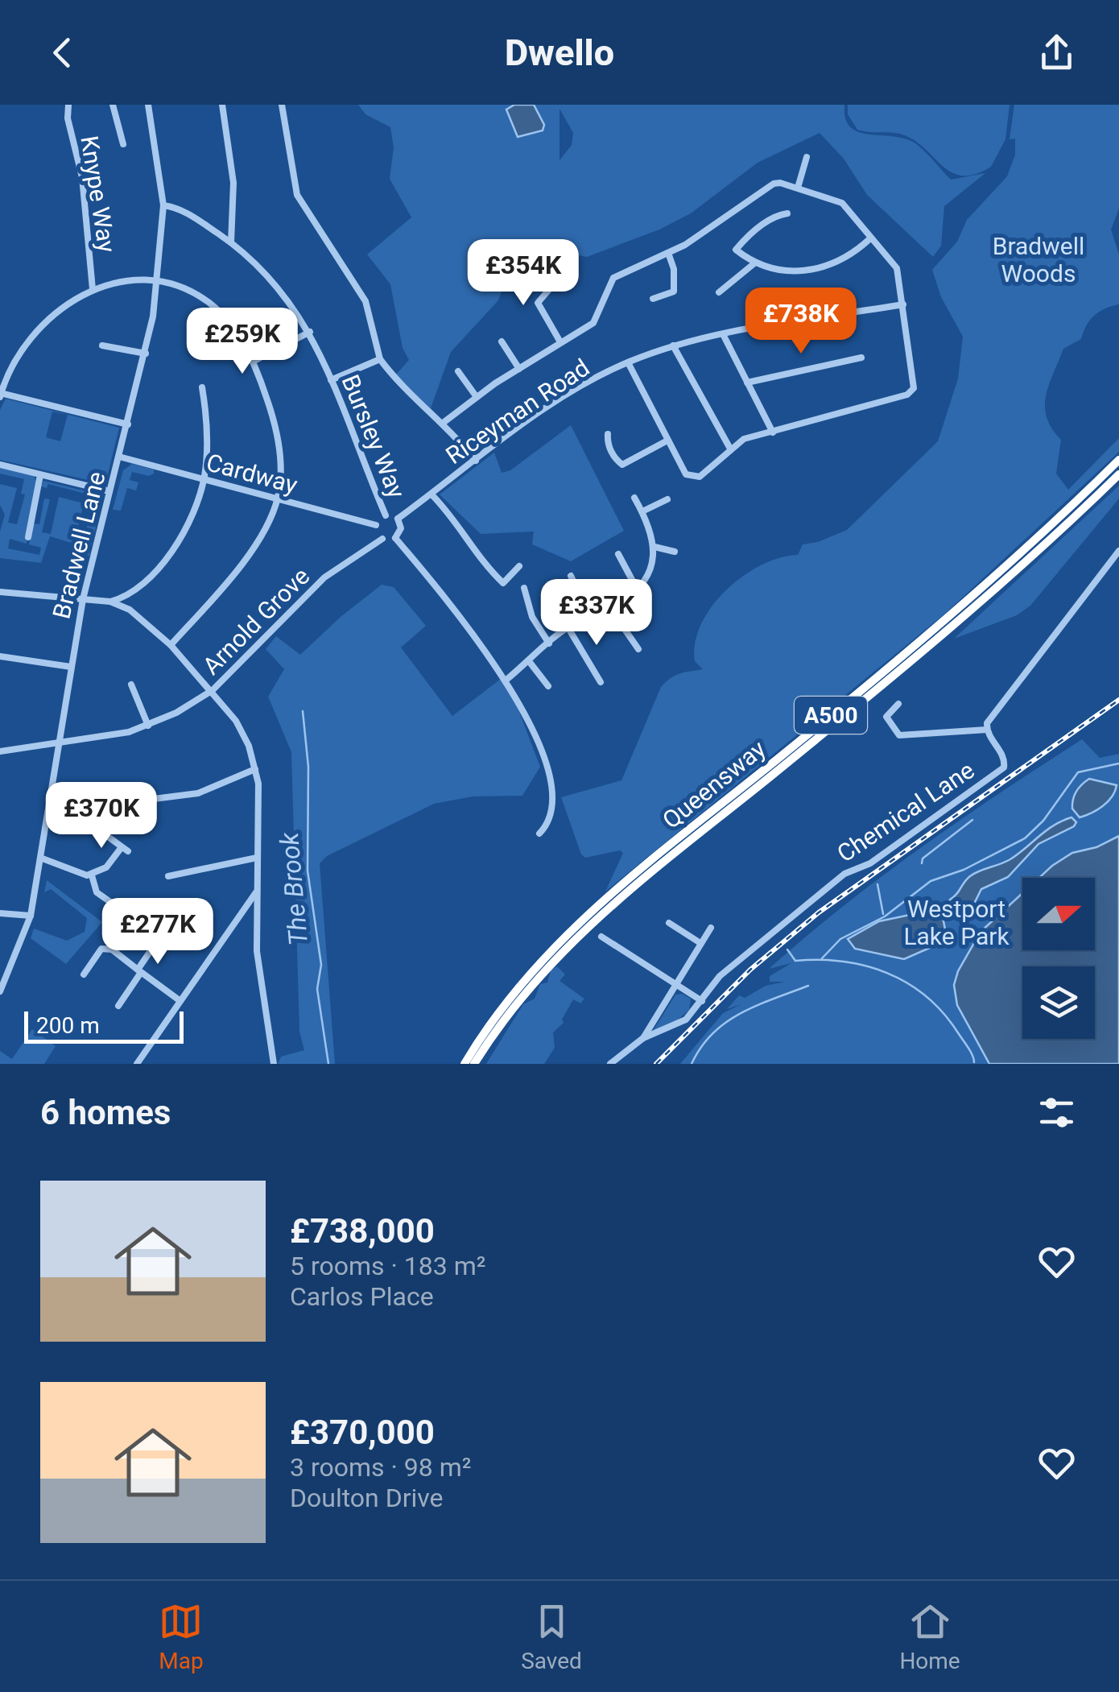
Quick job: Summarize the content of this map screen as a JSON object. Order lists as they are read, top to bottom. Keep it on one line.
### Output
{"streets":{"highway":["A500","Queensway"],"street":["Knype Way","Riceyman Road","Bursley Way","Cardway","Bradwell Lane","Arnold Grove","Chemical Lane"]},"crossings":[["Riceyman Road","Bursley Way"],["Riceyman Road","Cardway"],["Riceyman Road","Arnold Grove"],["Bursley Way","Cardway"],["Bursley Way","Bradwell Lane"],["Bursley Way","Arnold Grove"],["Cardway","Bradwell Lane"],["Cardway","Arnold Grove"],["Bradwell Lane","Arnold Grove"]],"water":["The Brook"],"parks":["Bradwell Woods","Westport Lake Park"],"scale_bar":"200 m","north":"right","page":{"header":"Dwello","price":["£354K","£738K","£259K","£337K","£370K","£277K"],"scale":"200 m","heading":"6 homes","list":[{"name":"£738,000","note":"5 rooms · 183 m² · Carlos Place"},{"name":"£370,000","note":"3 rooms · 98 m² · Doulton Drive"}],"tabs":["Map","Saved","Home"]}}
